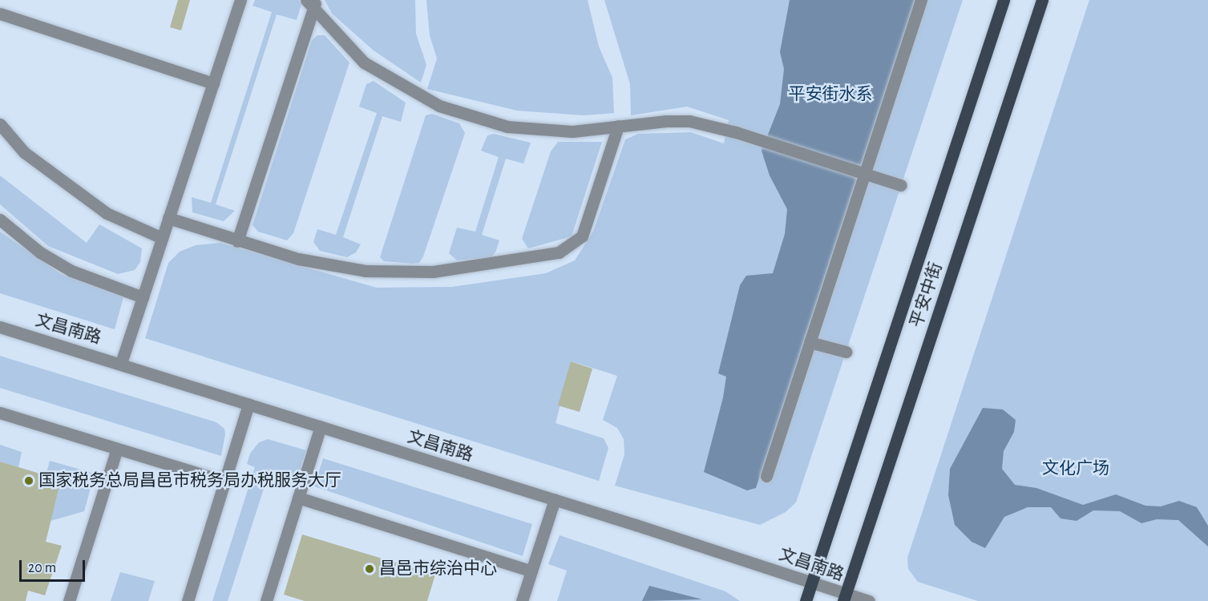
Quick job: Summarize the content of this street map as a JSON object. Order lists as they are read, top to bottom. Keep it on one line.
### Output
{"streets":{"main road":["平安中街"],"street":["文昌南路"]},"crossings":[["平安中街","文昌南路"]],"parks":["平安街水系","文化广场"],"places":["国家税务总局昌邑市税务局办税服务大厅","昌邑市综治中心"],"scale_bar":"20 m"}
